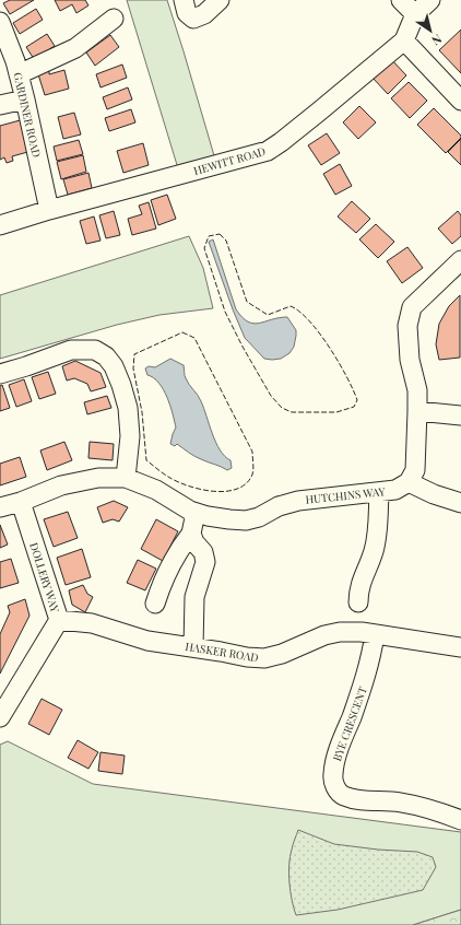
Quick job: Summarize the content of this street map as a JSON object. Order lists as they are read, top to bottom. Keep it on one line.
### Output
{"streets":{"street":["GARDINER ROAD","HEWITT ROAD","HUTCHINS WAY","DOLLERY WAY","HASKER ROAD","BYE CRESCENT"]},"crossings":[["GARDINER ROAD","HEWITT ROAD"],["HUTCHINS WAY","DOLLERY WAY"],["DOLLERY WAY","HASKER ROAD"],["HASKER ROAD","BYE CRESCENT"]],"north":"bottom right"}
